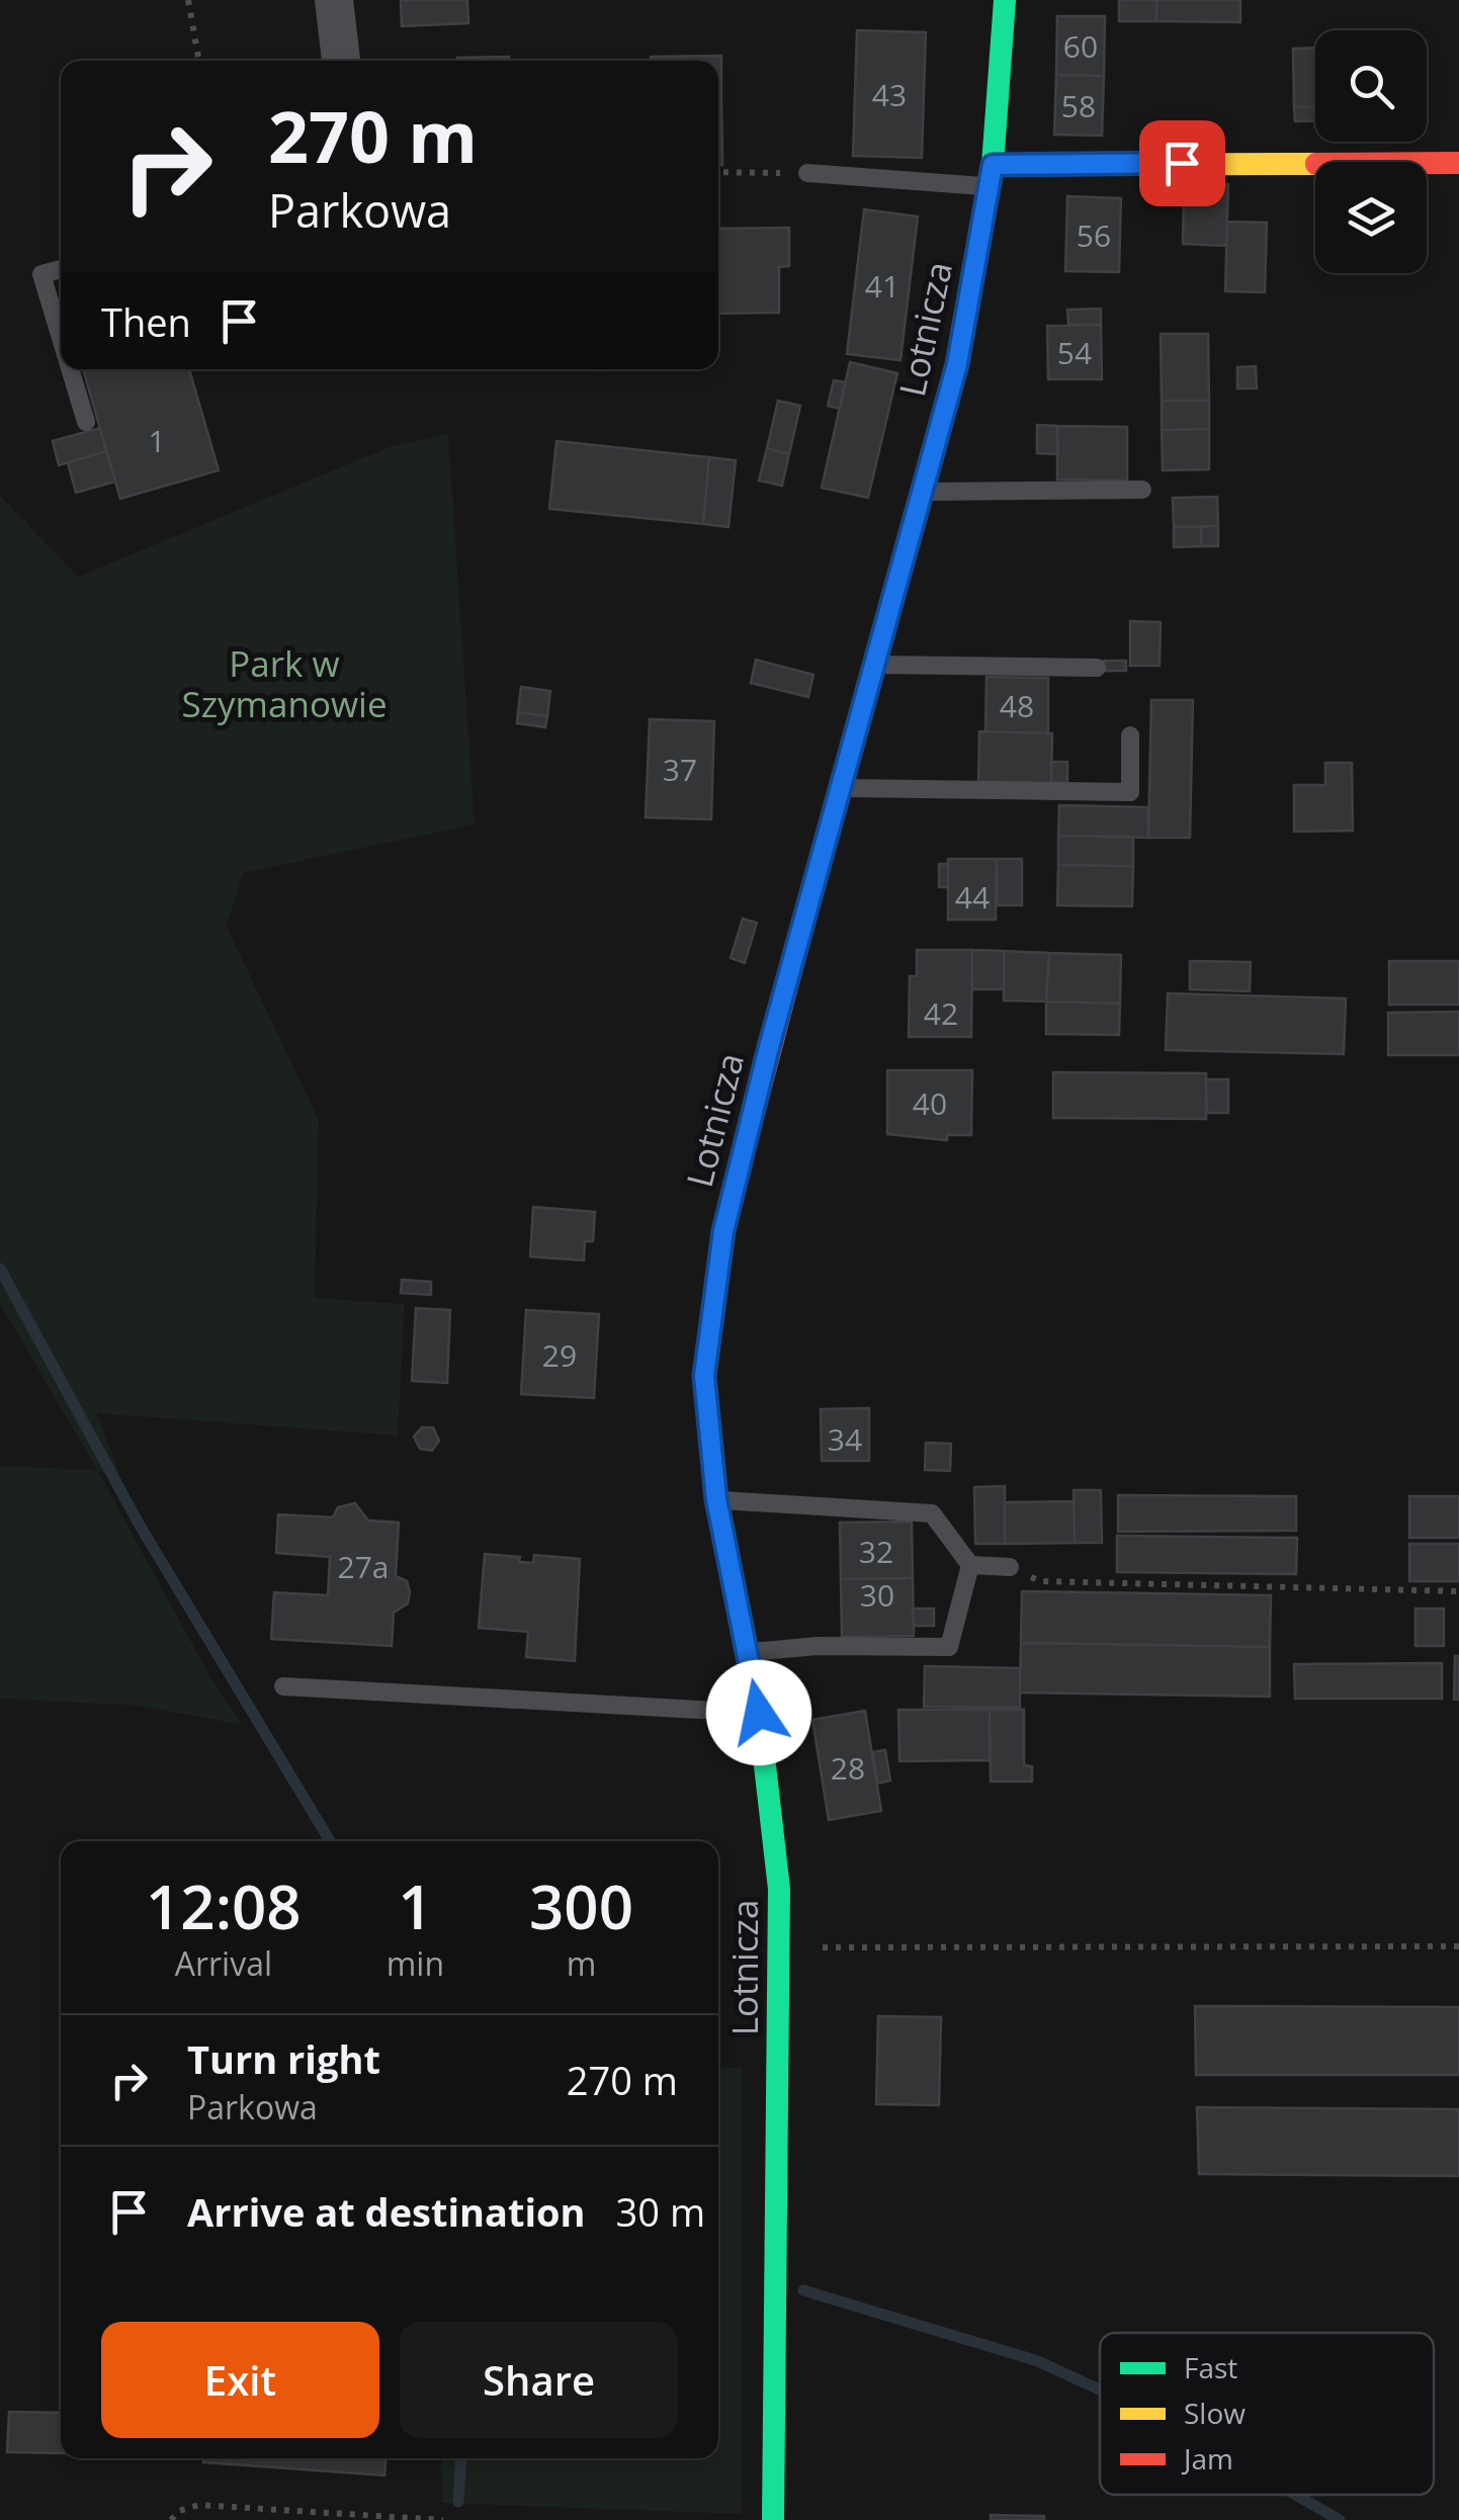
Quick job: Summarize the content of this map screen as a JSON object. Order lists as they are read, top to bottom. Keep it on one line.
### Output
{"streets":{"street":["Lotnicza"]},"parks":["Park w Szymanowie"],"house_numbers":["60","43","58","56","41","54","1","48","37","44","42","40","29","34","32","27a","30","28"],"legend":["Fast","Slow","Jam"],"page":{"turn":["270 m","Parkowa"],"then":"Then","eta":["12:08","Arrival","1","min","300","m"],"list":[{"name":"Turn right","note":"Parkowa","value":"270 m"},{"name":"Arrive at destination","value":"30 m"}],"buttons":["Exit","Share"]}}
